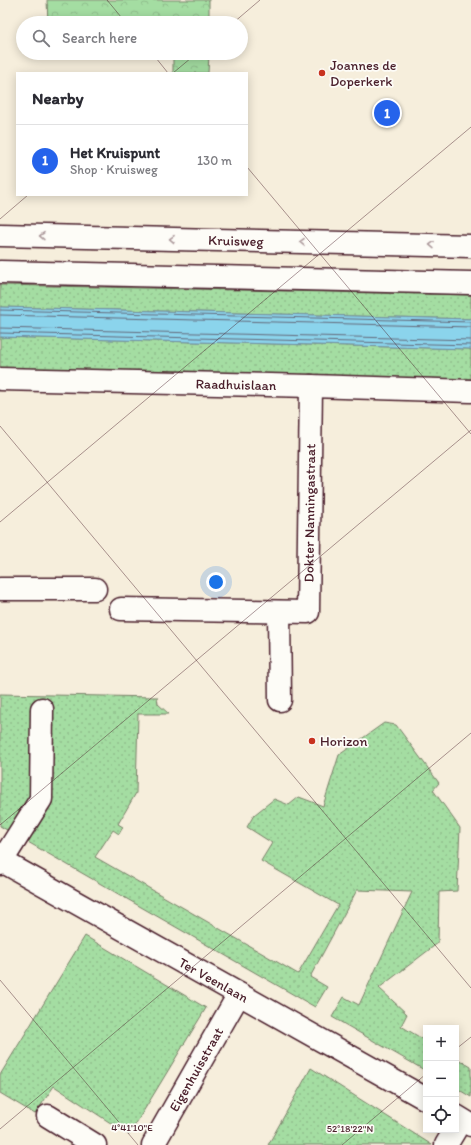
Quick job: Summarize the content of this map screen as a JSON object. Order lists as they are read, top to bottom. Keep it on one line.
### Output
{"streets":{"street":["Kruisweg","Raadhuislaan","Dokter Nanningastraat","Ter Veenlaan","Eigenhuisstraat"]},"crossings":[["Raadhuislaan","Dokter Nanningastraat"],["Ter Veenlaan","Eigenhuisstraat"]],"places":["Joannes de Doperkerk","Horizon"],"page":{"search":"Search here","heading":"Nearby","pins":"1","list":[{"mark":"1","name":"Het Kruispunt","note":"Shop · Kruisweg","value":"130 m"}],"map_buttons":["+","−"]},"coordinates":["4°41'10\"E","52°18'22\"N"]}
